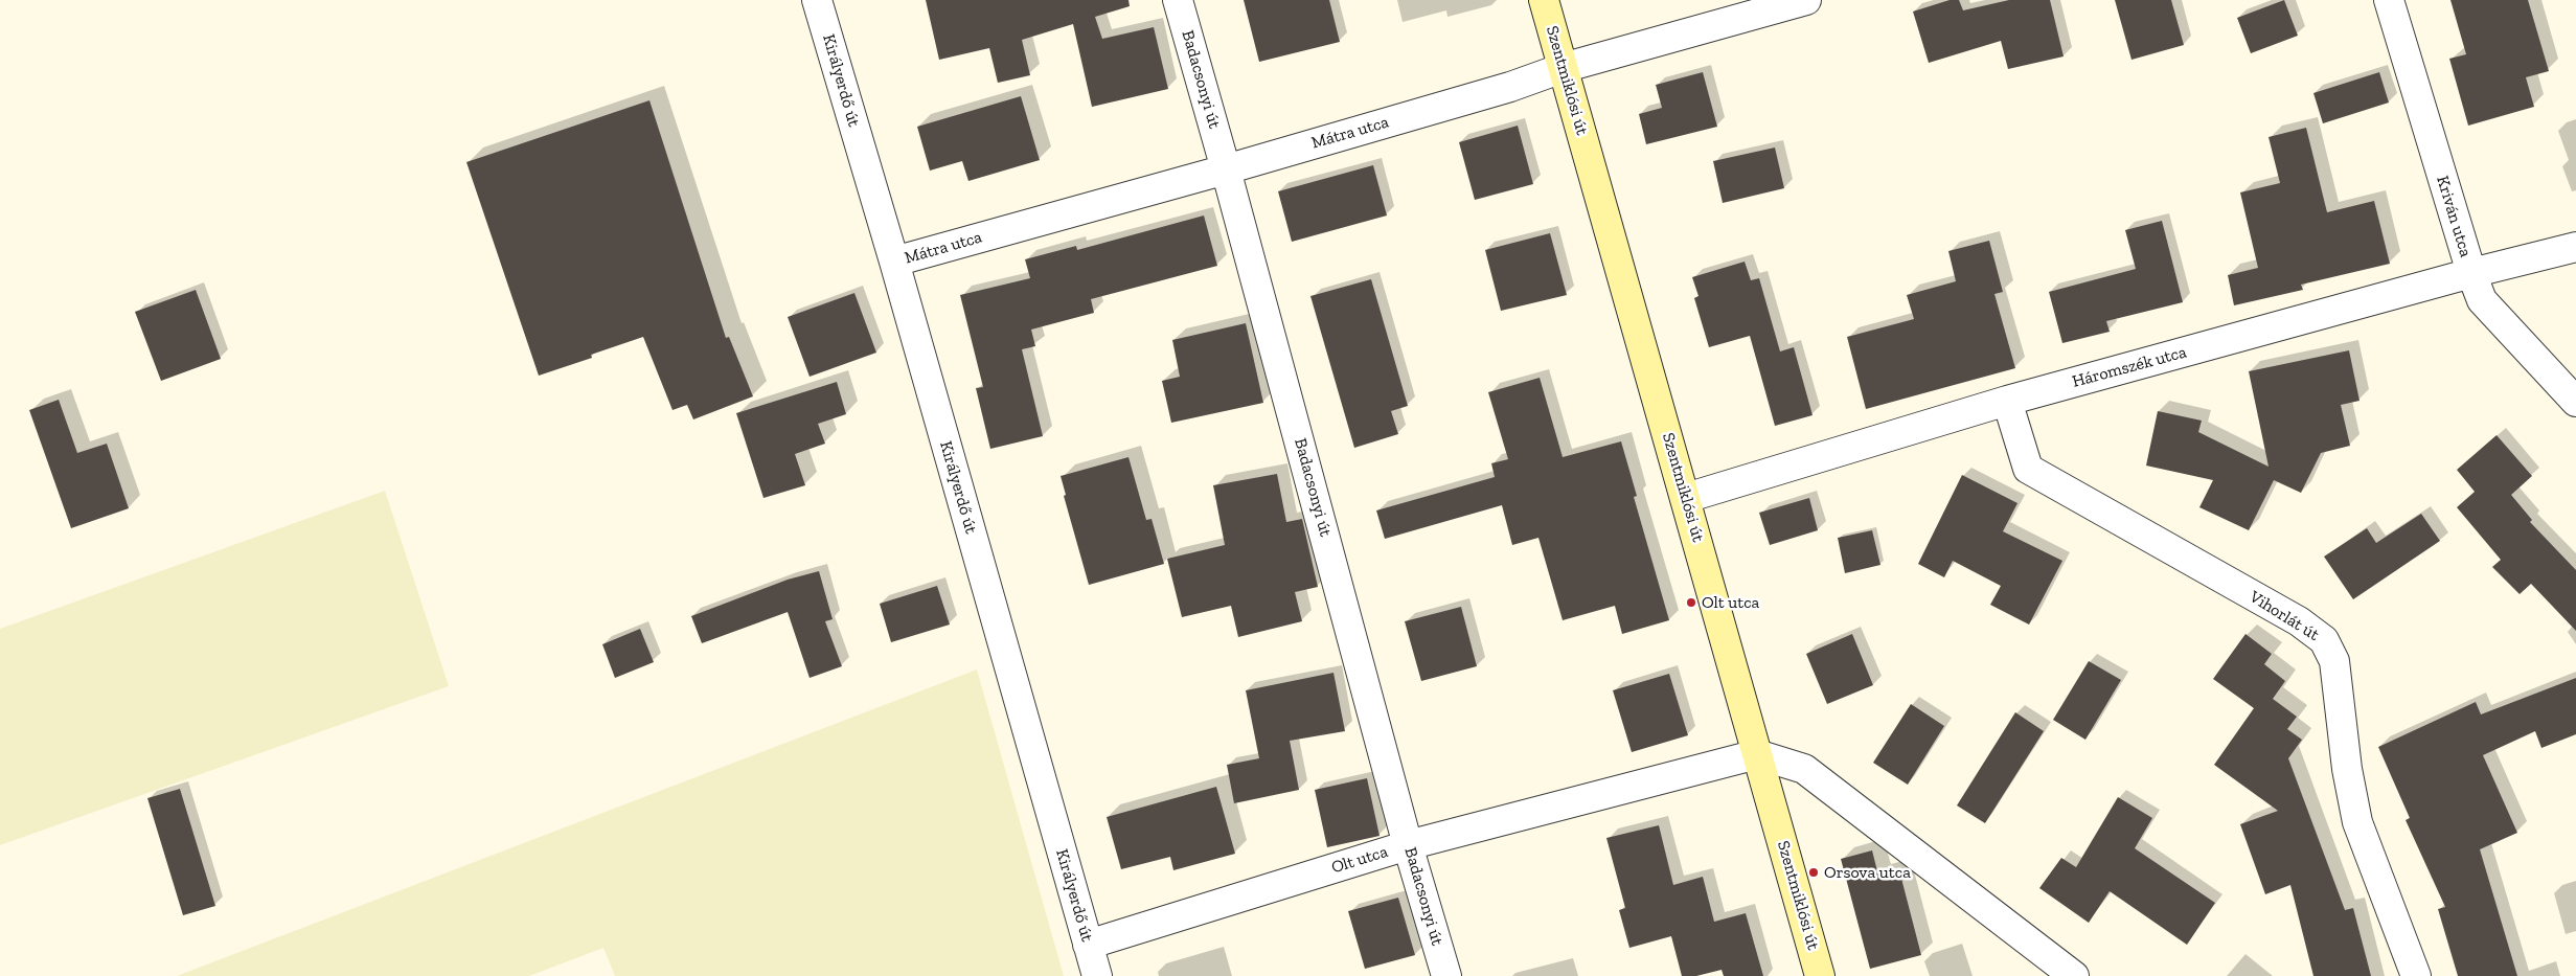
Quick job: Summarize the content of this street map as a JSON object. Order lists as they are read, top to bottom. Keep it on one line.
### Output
{"streets":{"street":["Badacsonyi út","Királyerdő út","Szentmiklósi út","Mátra utca","Kriván utca","Háromszék utca","Vihorlát út","Olt utca"]},"crossings":[["Badacsonyi út","Mátra utca"],["Badacsonyi út","Olt utca"],["Királyerdő út","Mátra utca"],["Királyerdő út","Olt utca"],["Szentmiklósi út","Mátra utca"],["Szentmiklósi út","Háromszék utca"],["Szentmiklósi út","Olt utca"],["Kriván utca","Háromszék utca"],["Háromszék utca","Vihorlát út"]],"places":["Olt utca","Orsova utca"]}
